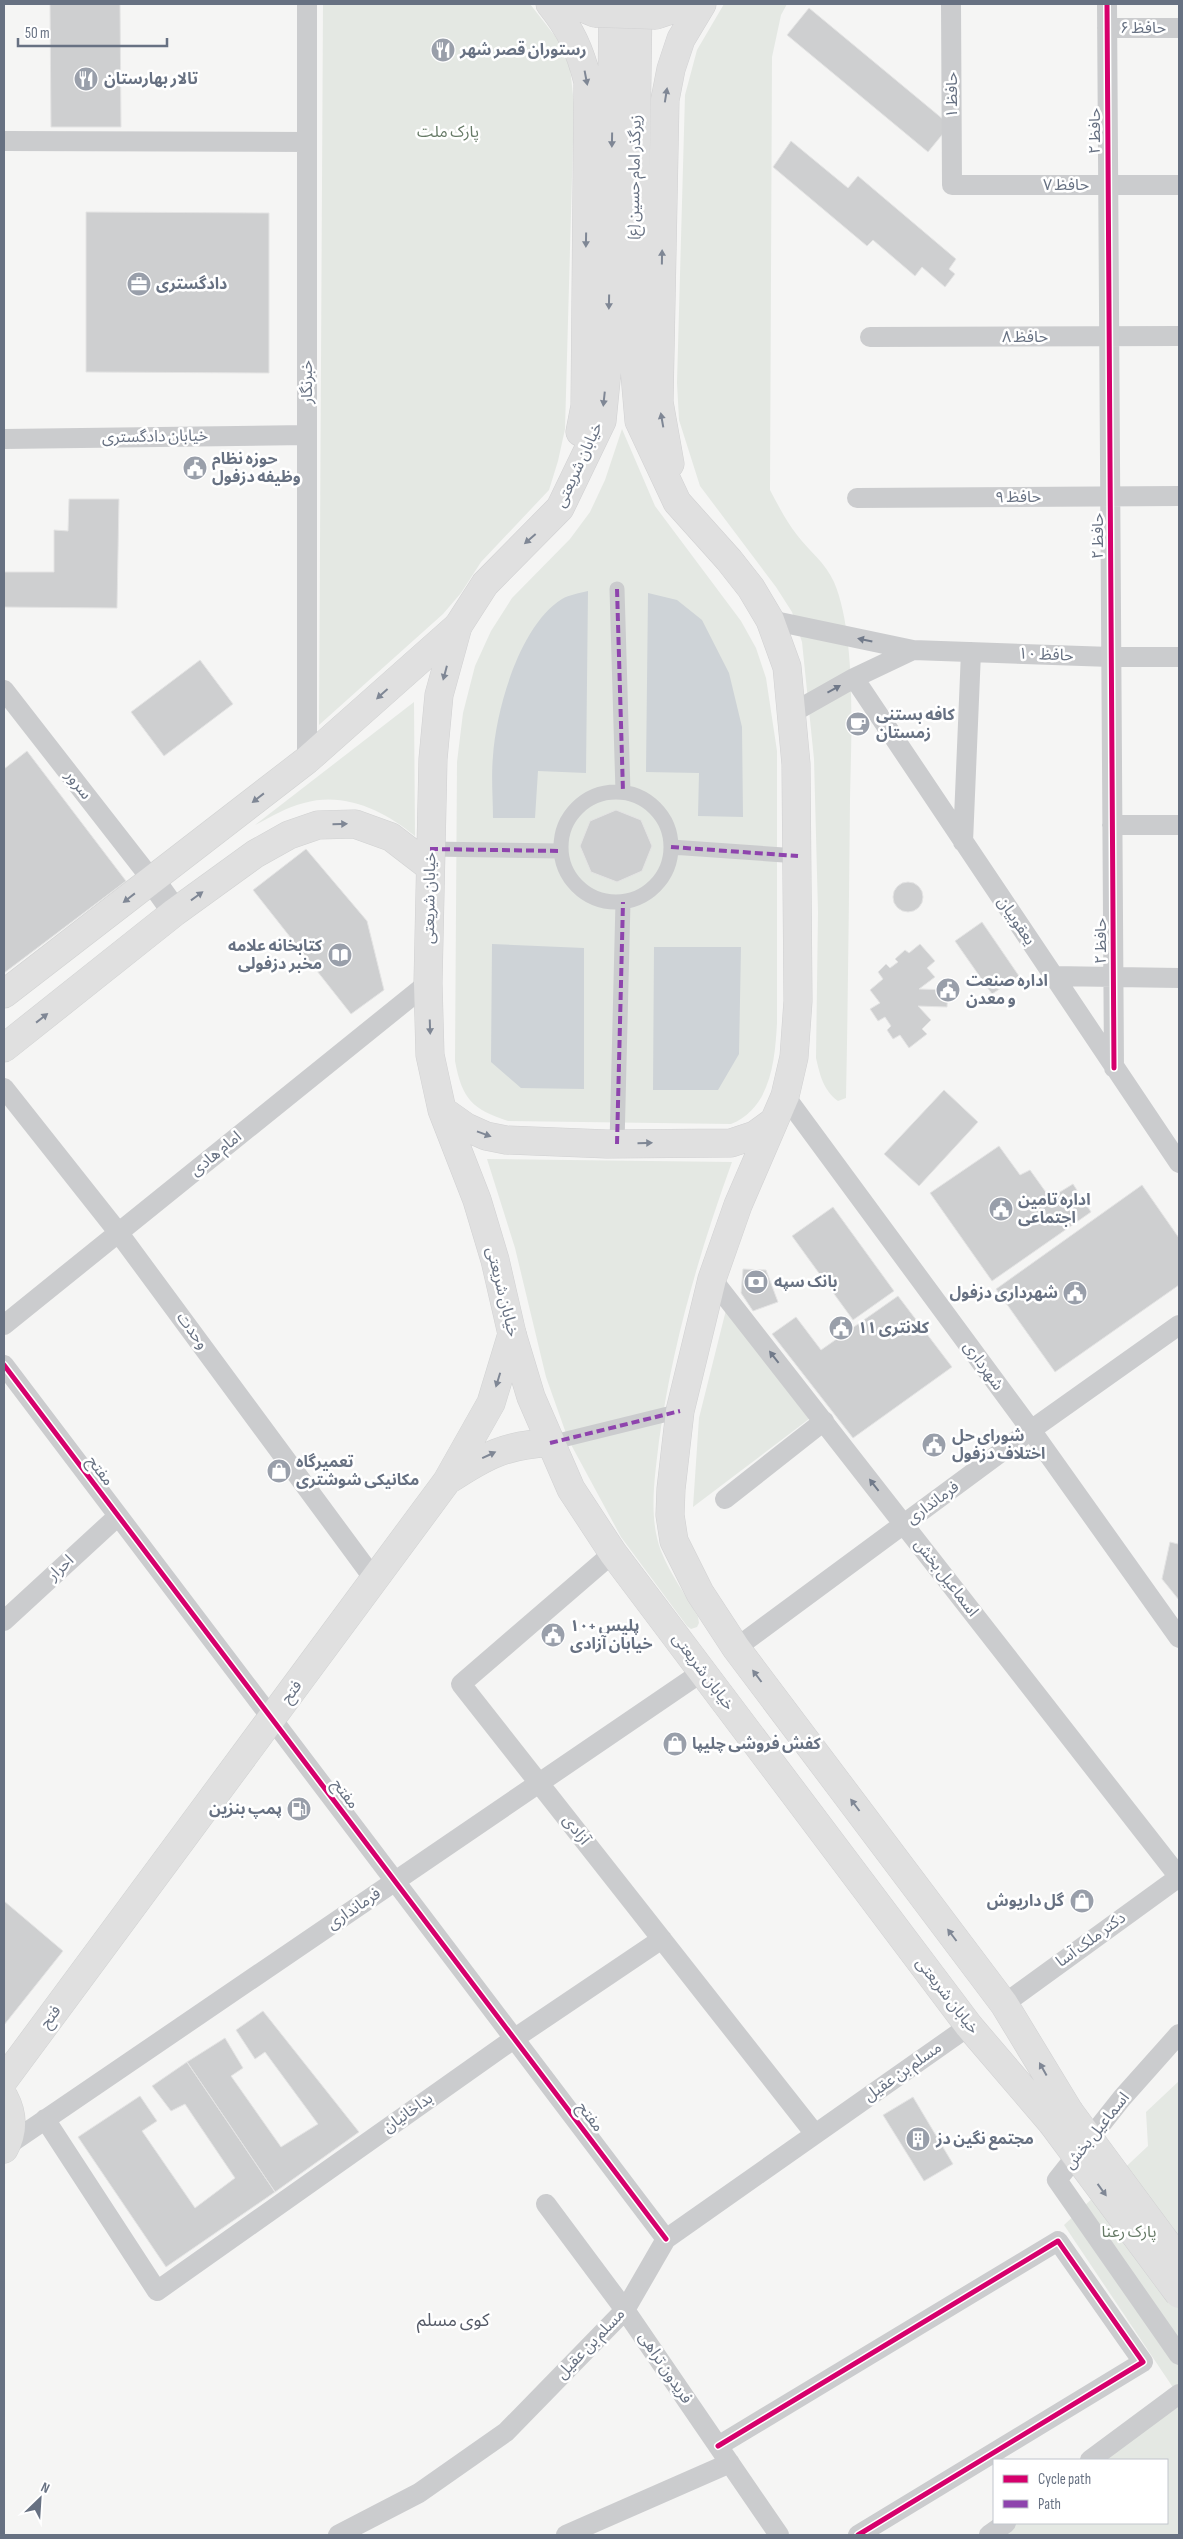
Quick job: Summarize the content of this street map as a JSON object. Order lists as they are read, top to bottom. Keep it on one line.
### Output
{"streets":{"main road":["زیرگذر امام حسین (ع)","خیابان شریعتی","فتح"],"street":["حافظ ۶","حافظ ۱","حافظ ۲","حافظ ۷","حافظ ۸","خبرنگار","خیابان دادگستری","حافظ ۹","حافظ ۱۰","سرور","یعقوبیان","امام هادی","وحدت","شهرداری","مفتح","فرمانداری","احرار","اسماعیل بخش","آزادی","دکتر ملک آسا","مسلم بن عقیل","بداخانیان","فریدون تراهی"]},"crossings":[["حافظ ۶","حافظ ۲"],["حافظ ۱","حافظ ۷"],["حافظ ۲","حافظ ۷"],["حافظ ۲","حافظ ۸"],["حافظ ۲","حافظ ۹"],["حافظ ۲","حافظ ۱۰"],["حافظ ۲","یعقوبیان"],["زیرگذر امام حسین (ع)","خیابان شریعتی"],["خبرنگار","خیابان دادگستری"],["خیابان شریعتی","امام هادی"],["خیابان شریعتی","فرمانداری"],["خیابان شریعتی","فتح"],["خیابان شریعتی","آزادی"],["خیابان شریعتی","مسلم بن عقیل"],["امام هادی","وحدت"],["وحدت","فتح"],["شهرداری","فرمانداری"],["مفتح","فرمانداری"],["مفتح","احرار"],["مفتح","فتح"],["مفتح","مسلم بن عقیل"],["مفتح","بداخانیان"],["فرمانداری","اسماعیل بخش"],["فرمانداری","آزادی"],["فرمانداری","بداخانیان"],["اسماعیل بخش","دکتر ملک آسا"],["آزادی","مسلم بن عقیل"],["آزادی","بداخانیان"],["مسلم بن عقیل","فریدون تراهی"]],"one_way":["حافظ ۱۰"],"districts":["کوی مسلم"],"parks":["پارک ملت","پارک رعنا"],"places":{"restaurant":["رستوران قصر شهر","تالار بهارستان"],"office":["دادگستری"],"public building":["حوزه نظام وظیفه دزفول","اداره صنعت و معدن","اداره تامین اجتماعی","شهرداری دزفول","کلانتری ۱۱","شورای حل اختلاف دزفول","پلیس +۱۰ خیابان آزادی"],"cafe":["کافه بستنی زمستان"],"library":["کتابخانه علامه مخبر دزفولی"],"bank":["بانک سپه"],"shop":["تعمیرگاه مکانیکی شوشتری","کفش فروشی چلیپا","گل داریوش"],"fuel station":["پمپ بنزین"],"building":["مجتمع نگین دز"]},"legend":["Cycle path","Path"],"scale_bar":"50 m","north":"top right"}
